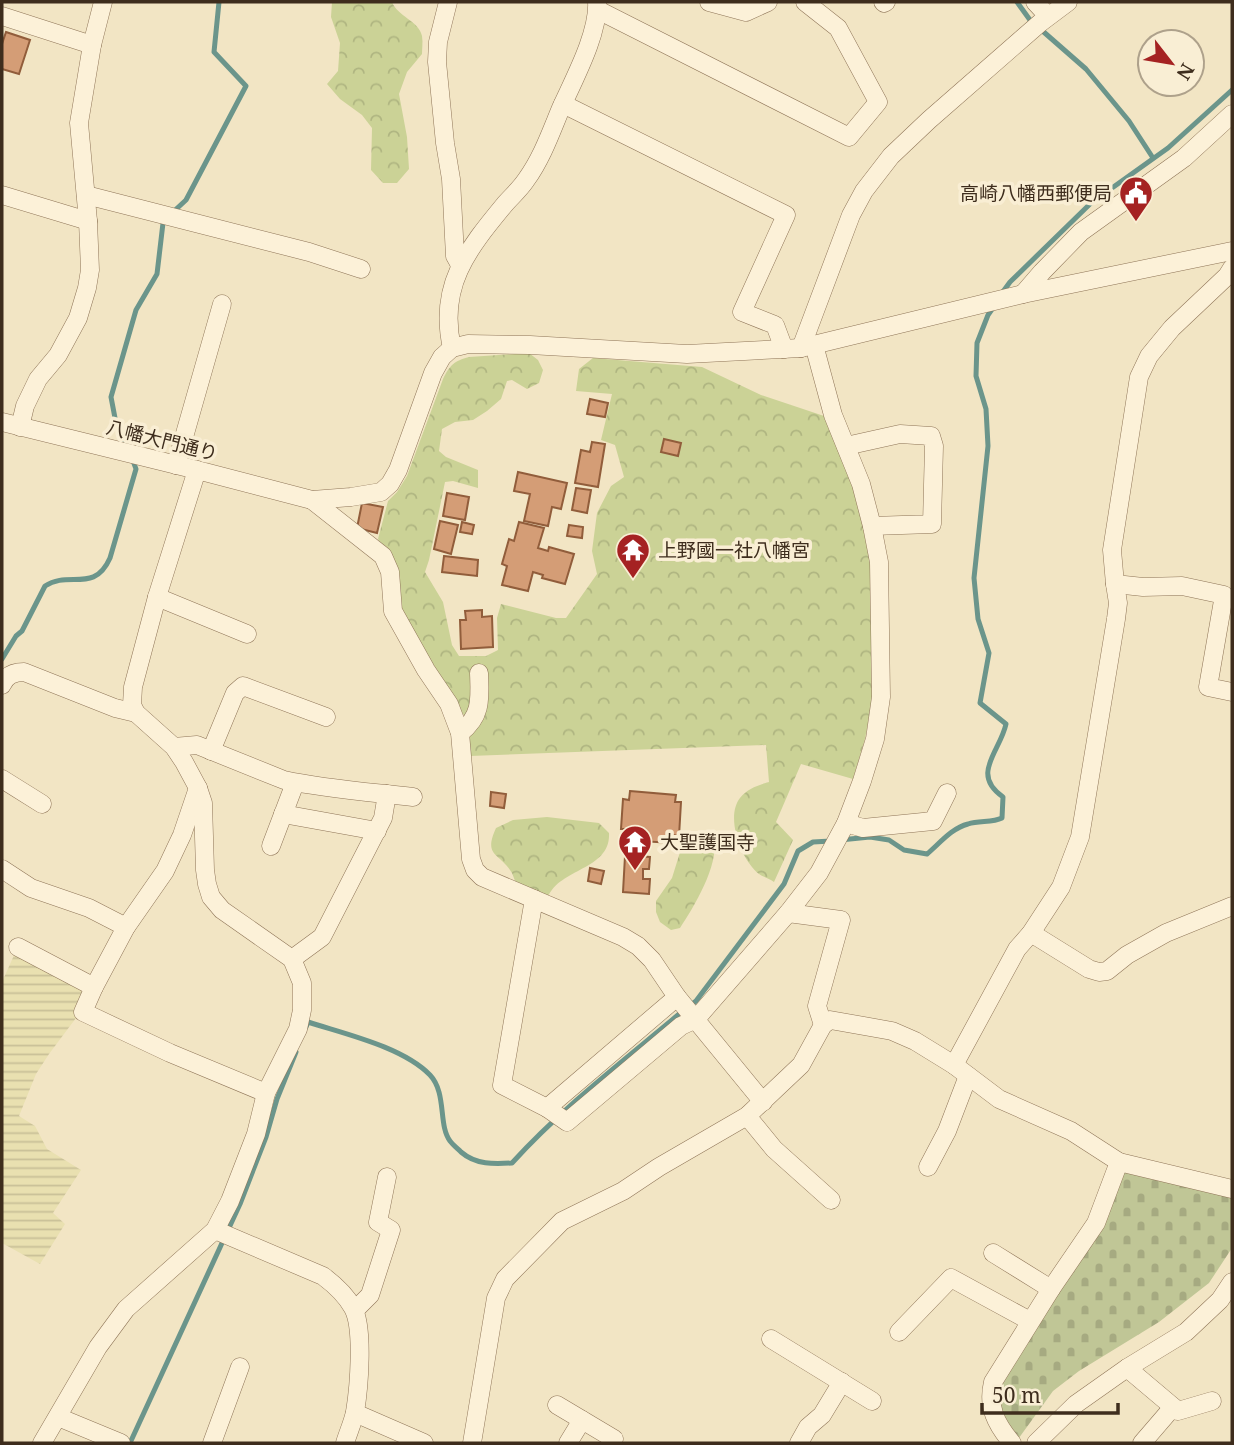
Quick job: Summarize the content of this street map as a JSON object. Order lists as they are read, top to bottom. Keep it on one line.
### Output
{"streets":{"street":["八幡大門通り"]},"places":{"public building":["高崎八幡西郵便局"],"temple":["上野國一社八幡宮","大聖護国寺"]},"scale_bar":"50 m","north":"bottom right"}
